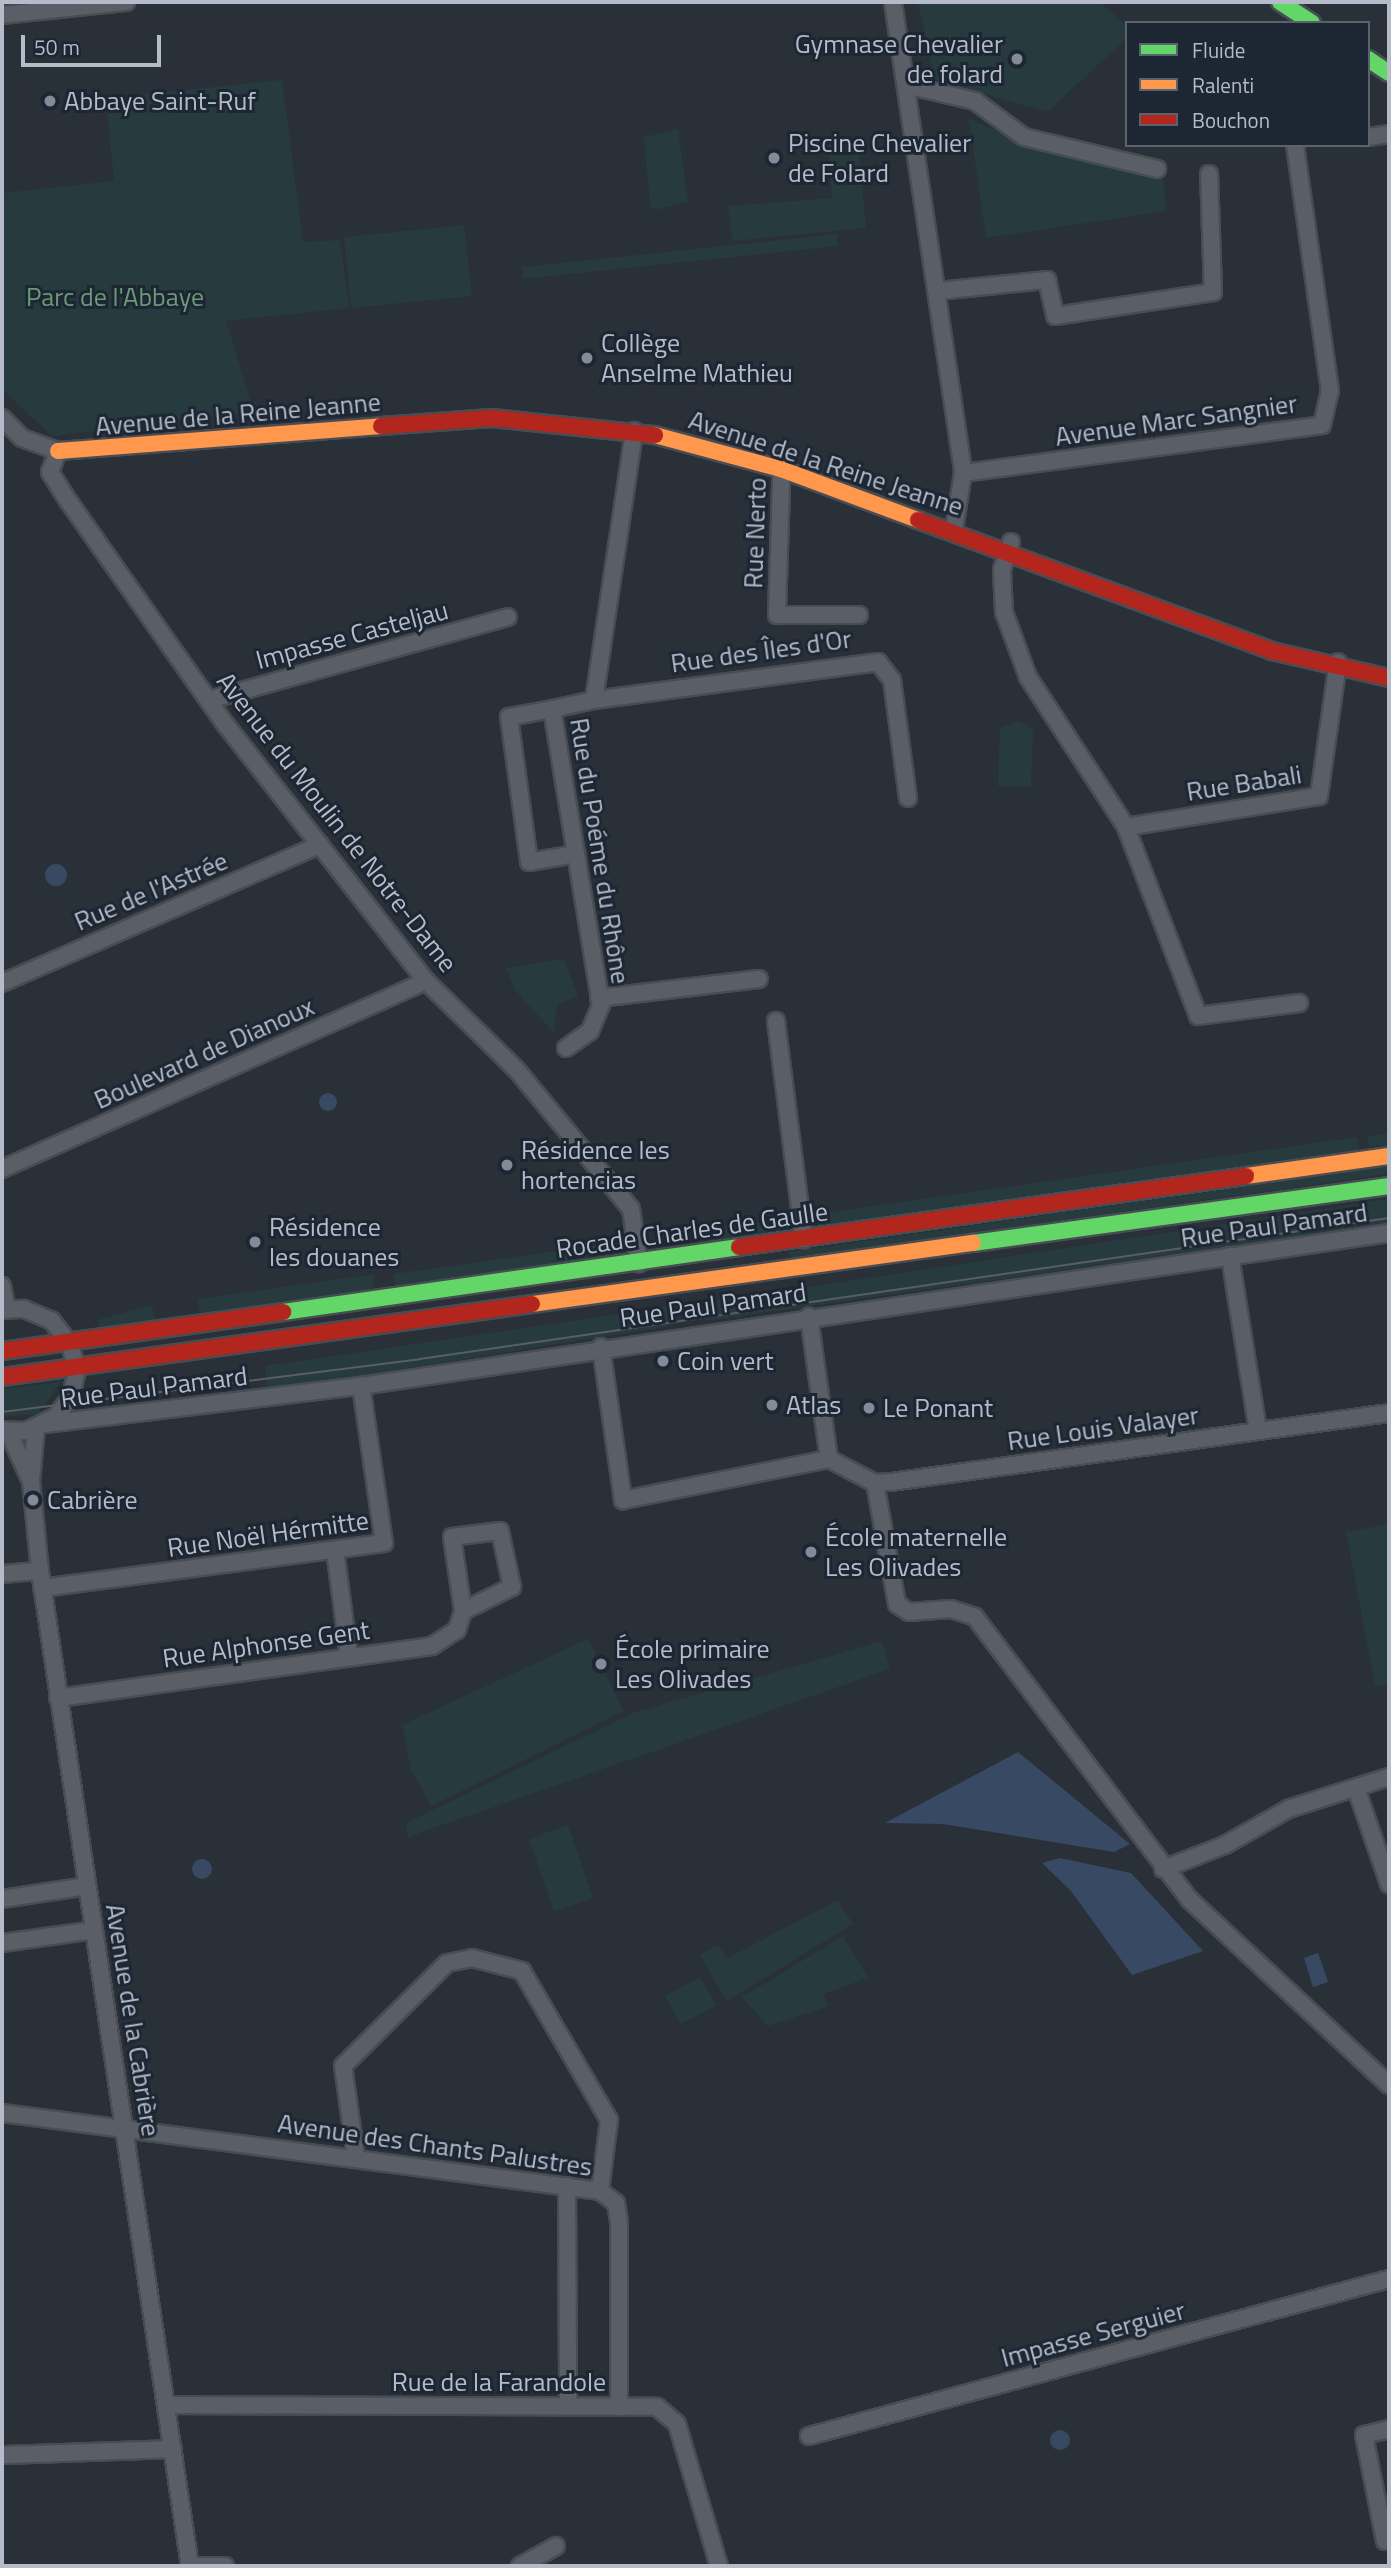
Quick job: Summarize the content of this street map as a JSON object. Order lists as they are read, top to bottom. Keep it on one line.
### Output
{"streets":{"main road":["Avenue de la Reine Jeanne","Rocade Charles de Gaulle"],"street":["Avenue Marc Sangnier","Rue Nerto","Impasse Casteljau","Rue des Îles d'Or","Rue Babali","Avenue du Moulin de Notre-Dame","Rue du Poéme du Rhône","Rue de l'Astrée","Boulevard de Dianoux","Rue Paul Pamard","Rue Louis Valayer","Rue Noël Hérmitte","Rue Alphonse Gent","Avenue de la Cabrière","Avenue des Chants Palustres","Impasse Serguier","Rue de la Farandole"]},"crossings":[["Avenue de la Reine Jeanne","Rue Nerto"],["Avenue de la Reine Jeanne","Rue Babali"],["Avenue de la Reine Jeanne","Avenue du Moulin de Notre-Dame"],["Avenue de la Reine Jeanne","Rue du Poéme du Rhône"],["Impasse Casteljau","Avenue du Moulin de Notre-Dame"],["Rue des Îles d'Or","Rue du Poéme du Rhône"],["Avenue du Moulin de Notre-Dame","Rue de l'Astrée"],["Avenue du Moulin de Notre-Dame","Boulevard de Dianoux"],["Avenue du Moulin de Notre-Dame","Rocade Charles de Gaulle"],["Rue Paul Pamard","Rue Noël Hérmitte"],["Rue Paul Pamard","Avenue de la Cabrière"],["Rue Noël Hérmitte","Avenue de la Cabrière"],["Rue Alphonse Gent","Avenue de la Cabrière"],["Avenue de la Cabrière","Avenue des Chants Palustres"],["Avenue de la Cabrière","Rue de la Farandole"],["Avenue des Chants Palustres","Rue de la Farandole"]],"parks":["Parc de l'Abbaye"],"places":["Gymnase Chevalier de folard","Abbaye Saint-Ruf","Piscine Chevalier de Folard","Collège Anselme Mathieu","Résidence les hortencias","Résidence les douanes","Coin vert","Atlas","Le Ponant","Cabrière","École maternelle Les Olivades","École primaire Les Olivades"],"legend":["Fluide","Ralenti","Bouchon"],"scale_bar":"50 m"}
